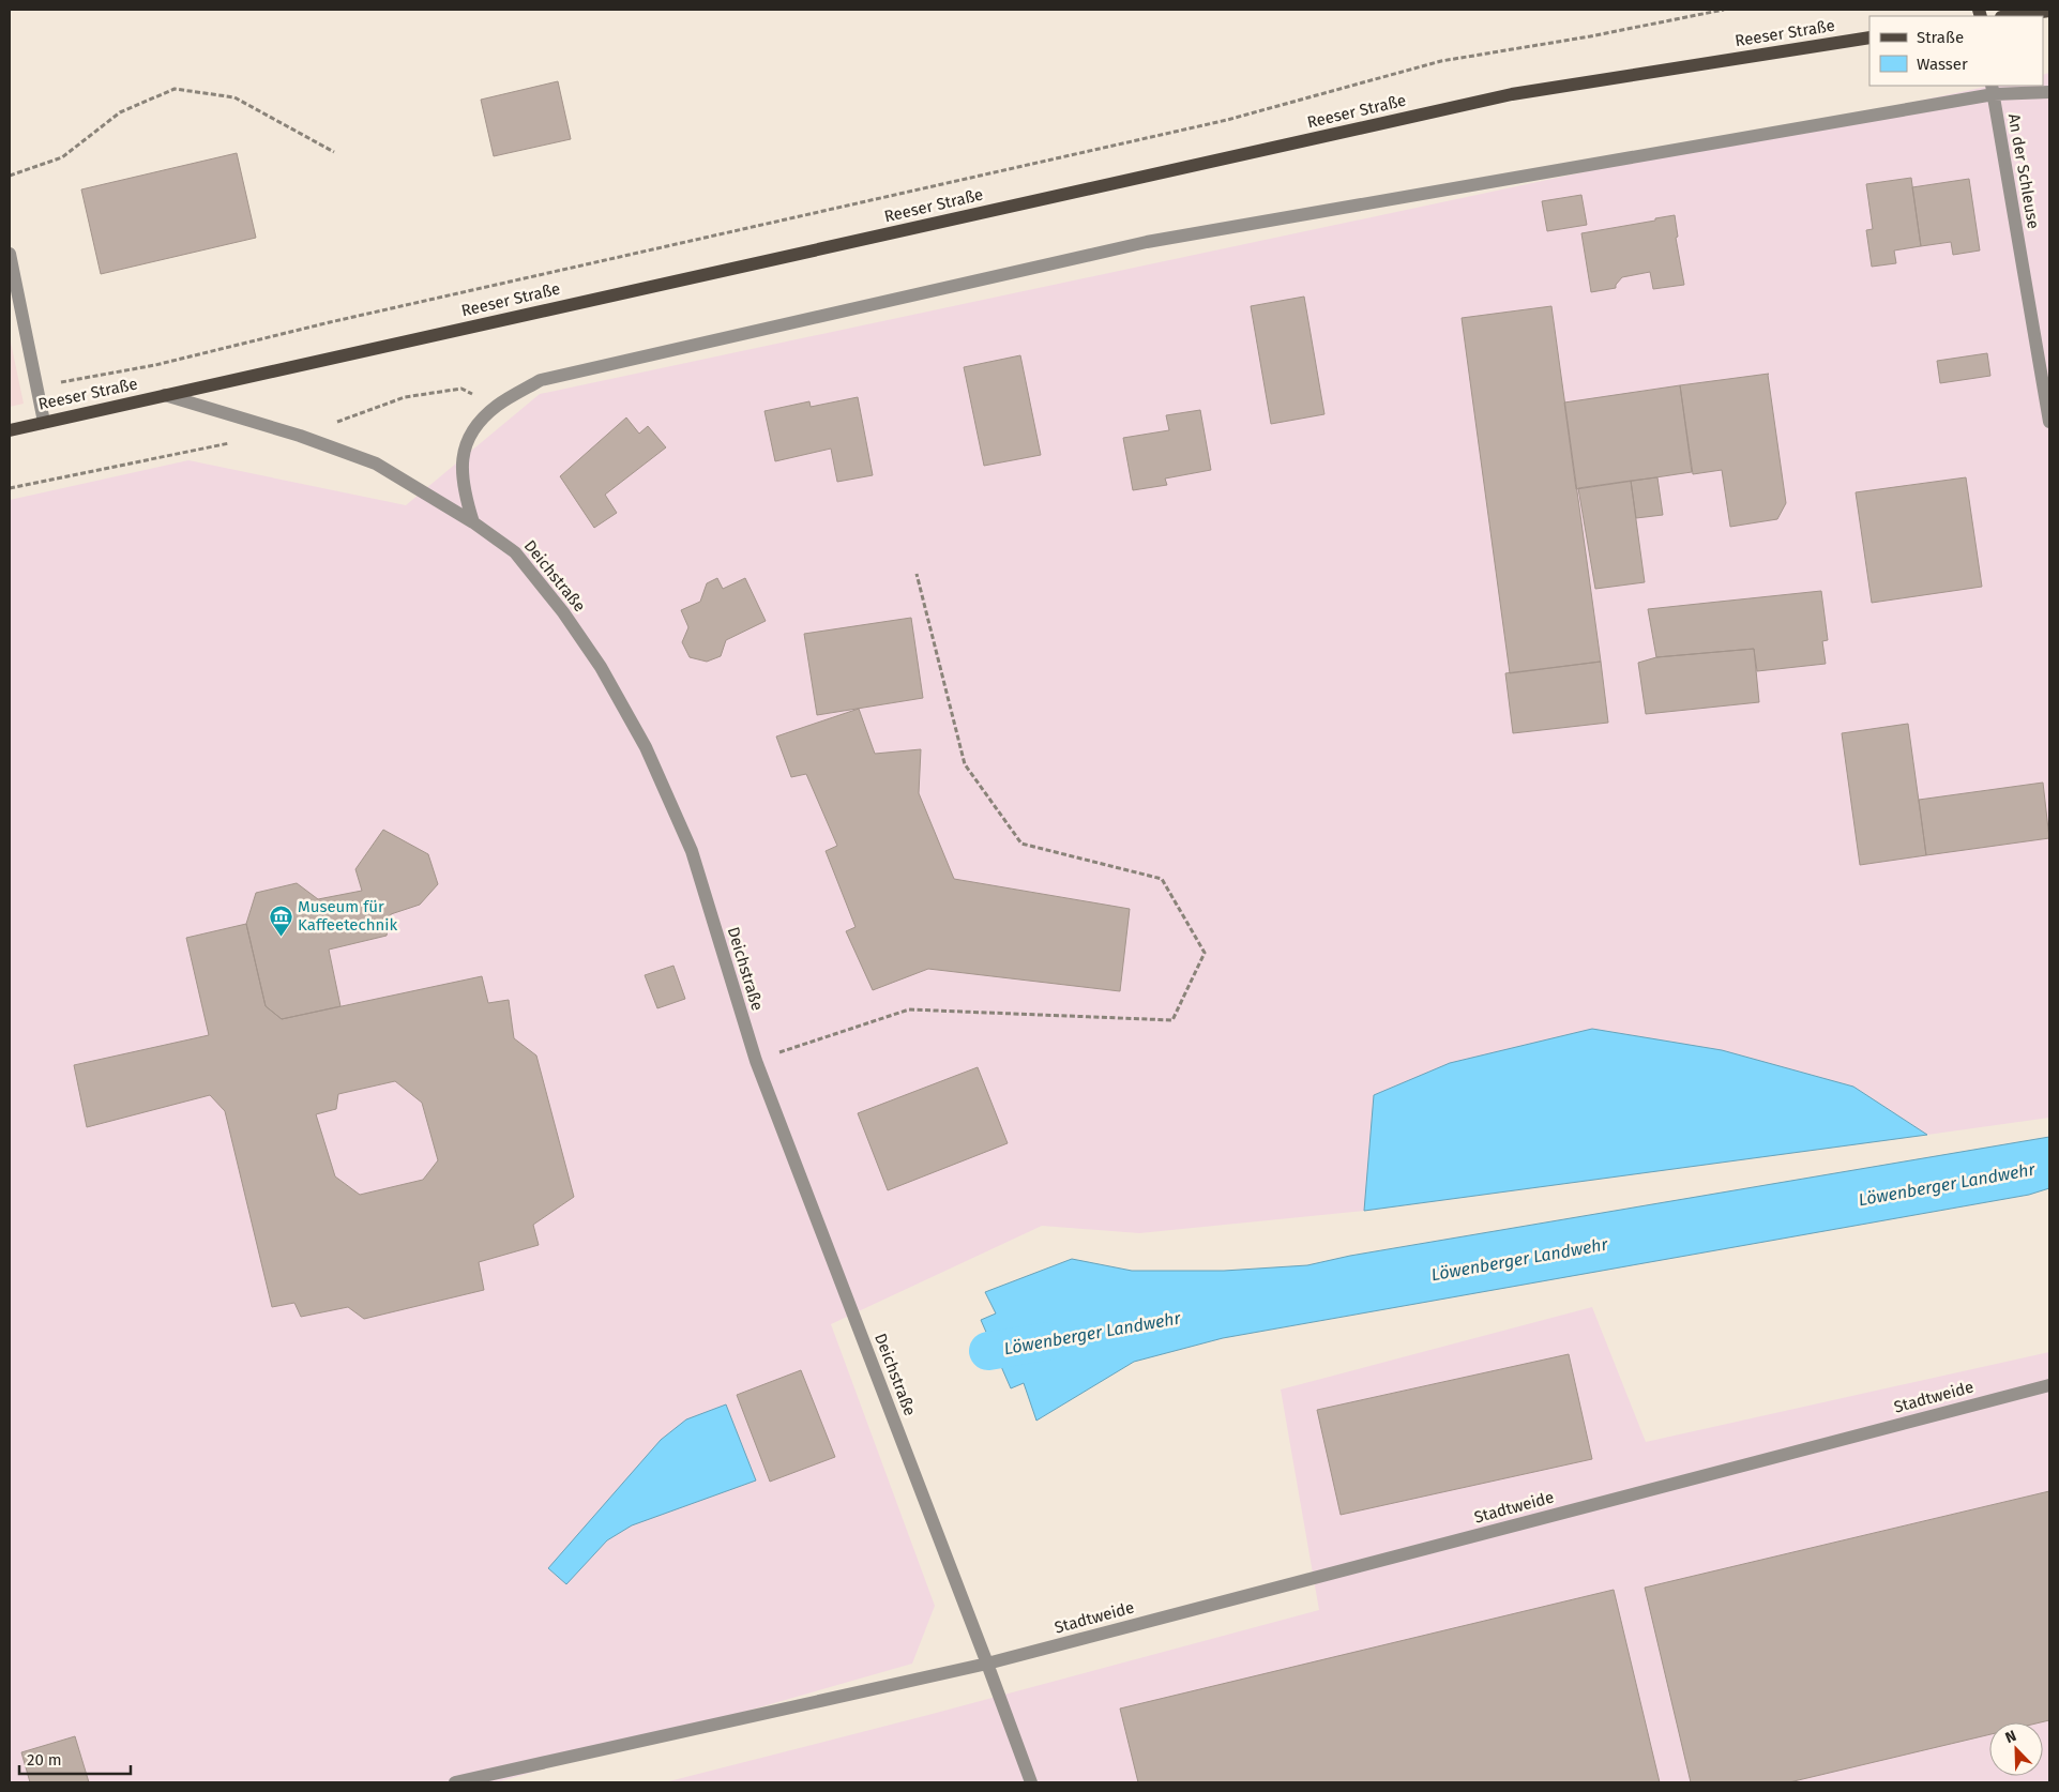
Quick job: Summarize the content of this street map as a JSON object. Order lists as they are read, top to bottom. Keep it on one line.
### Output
{"streets":{"main road":["Reeser Straße"],"street":["An der Schleuse","Deichstraße","Stadtweide"]},"crossings":[["Reeser Straße","Deichstraße"],["Deichstraße","Stadtweide"]],"water":["Löwenberger Landwehr"],"places":{"museum":["Museum für Kaffeetechnik"]},"legend":["Straße","Wasser"],"scale_bar":"20 m","north":"top left"}
